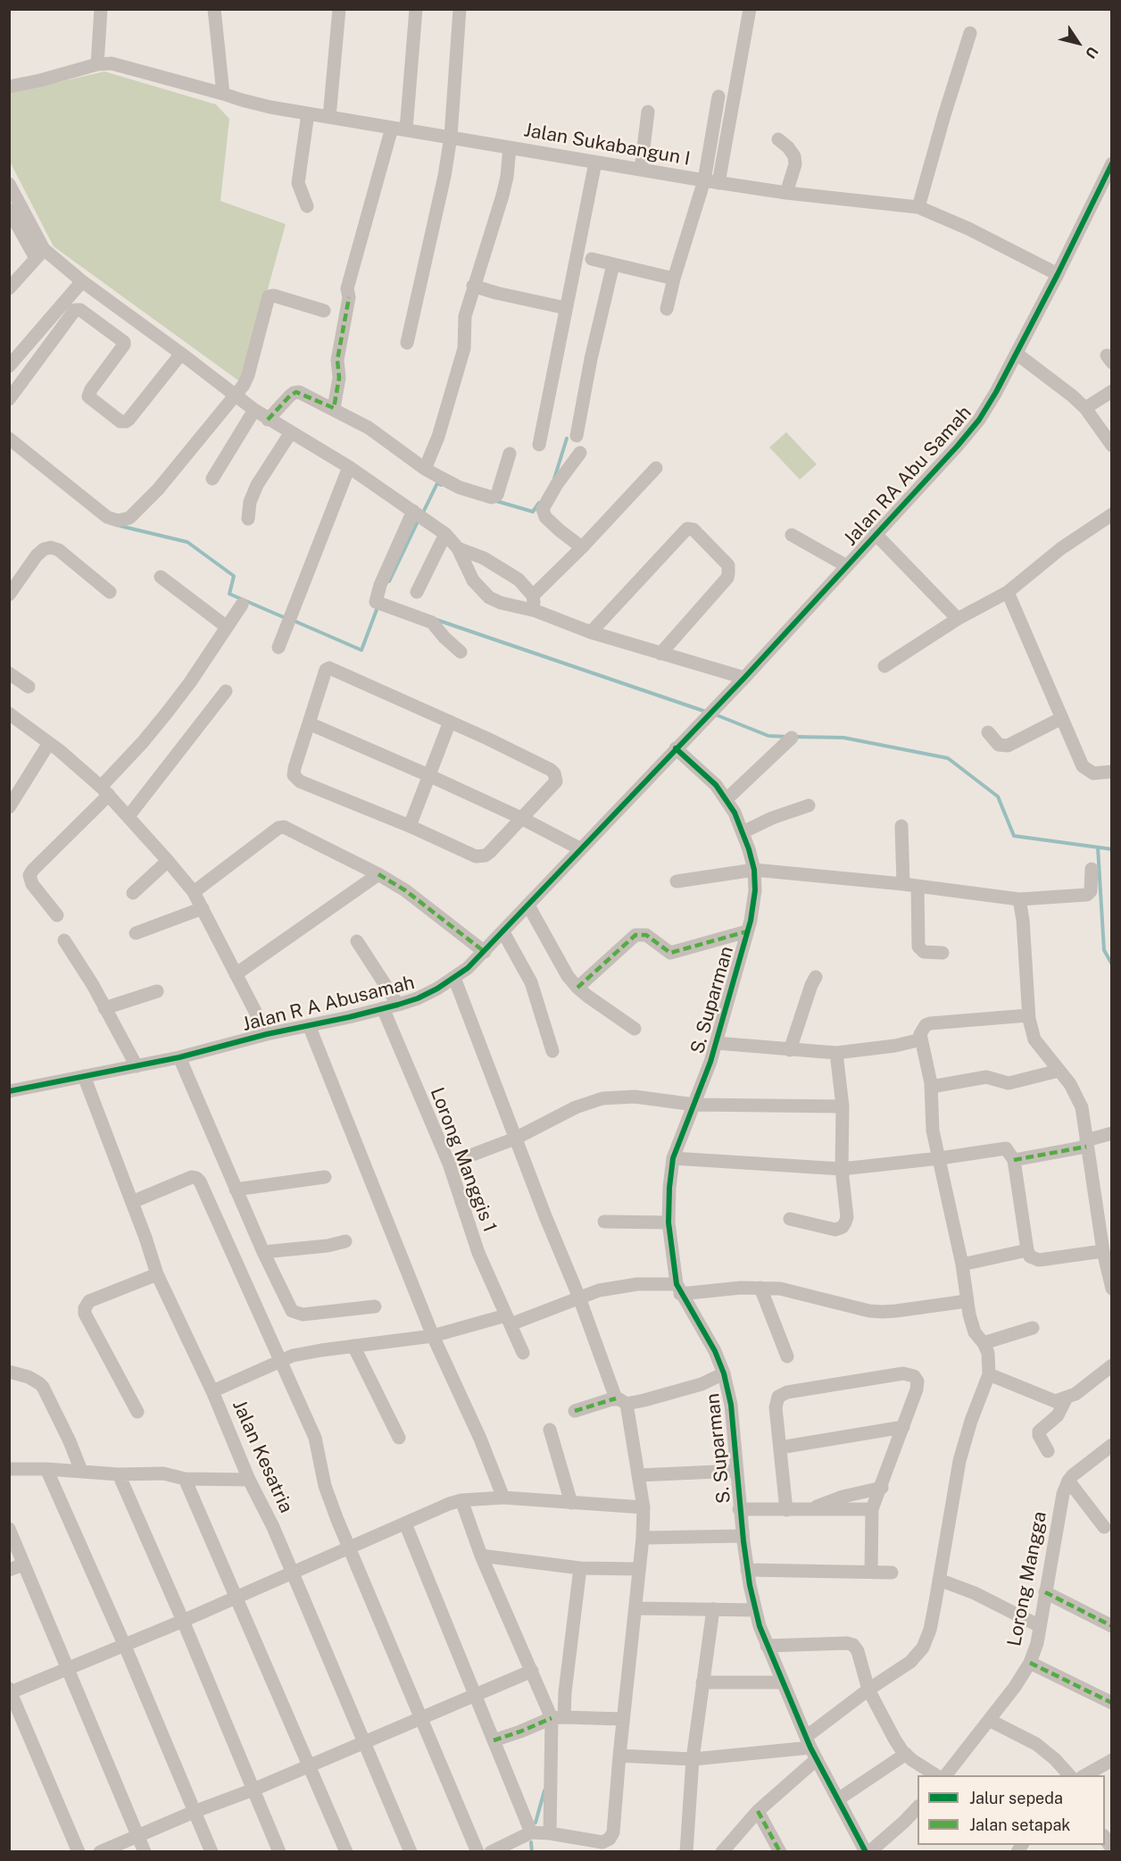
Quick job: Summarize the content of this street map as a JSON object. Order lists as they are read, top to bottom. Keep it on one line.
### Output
{"streets":{"street":["Jalan Sukabangun I","Jalan RA Abu Samah","S. Suparman","Jalan R A Abusamah","Lorong Manggis 1","Jalan Kesatria","Lorong Mangga"]},"crossings":[["Jalan Sukabangun I","Jalan RA Abu Samah"],["Jalan RA Abu Samah","Jalan R A Abusamah"],["S. Suparman","Jalan R A Abusamah"],["Jalan R A Abusamah","Lorong Manggis 1"],["Jalan R A Abusamah","Jalan Kesatria"]],"legend":["Jalur sepeda","Jalan setapak"],"north":"bottom right"}
